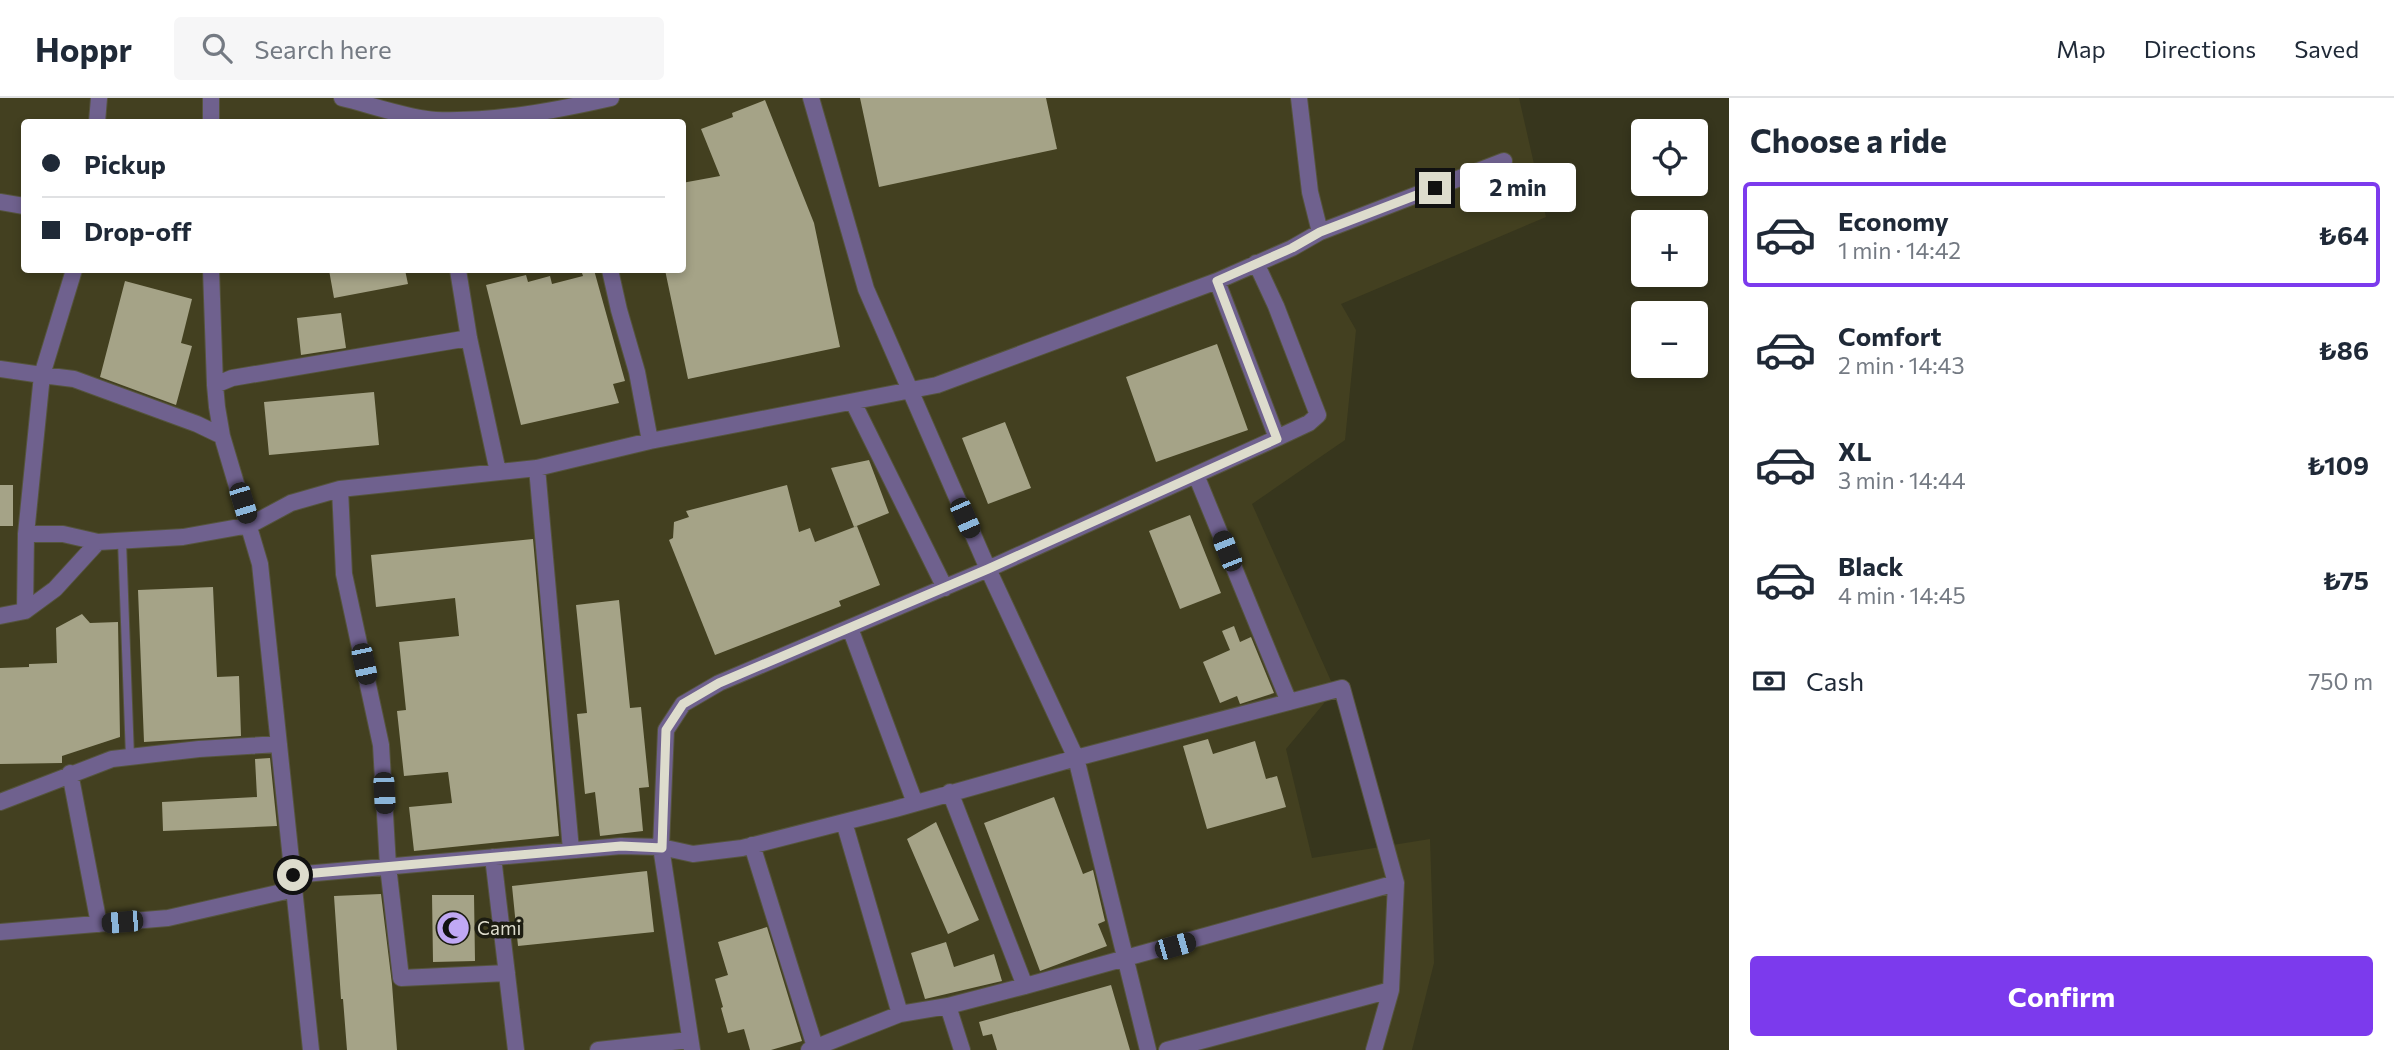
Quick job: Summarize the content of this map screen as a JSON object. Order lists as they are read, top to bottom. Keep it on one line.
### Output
{"places":{"mosque":["Cami"]},"page":{"header":"Hoppr","search":"Search here","nav":["Map","Directions","Saved"],"heading":"Choose a ride","map_buttons":["+","−"],"banner":["Pickup","Drop-off"],"bubble":"2 min","list":[{"name":"Economy","note":"1 min · 14:42","value":"₺64"},{"name":"Comfort","note":"2 min · 14:43","value":"₺86"},{"name":"XL","note":"3 min · 14:44","value":"₺109"},{"name":"Black","note":"4 min · 14:45","value":"₺75"}],"pay":["Cash","750 m"],"buttons":"Confirm"}}
